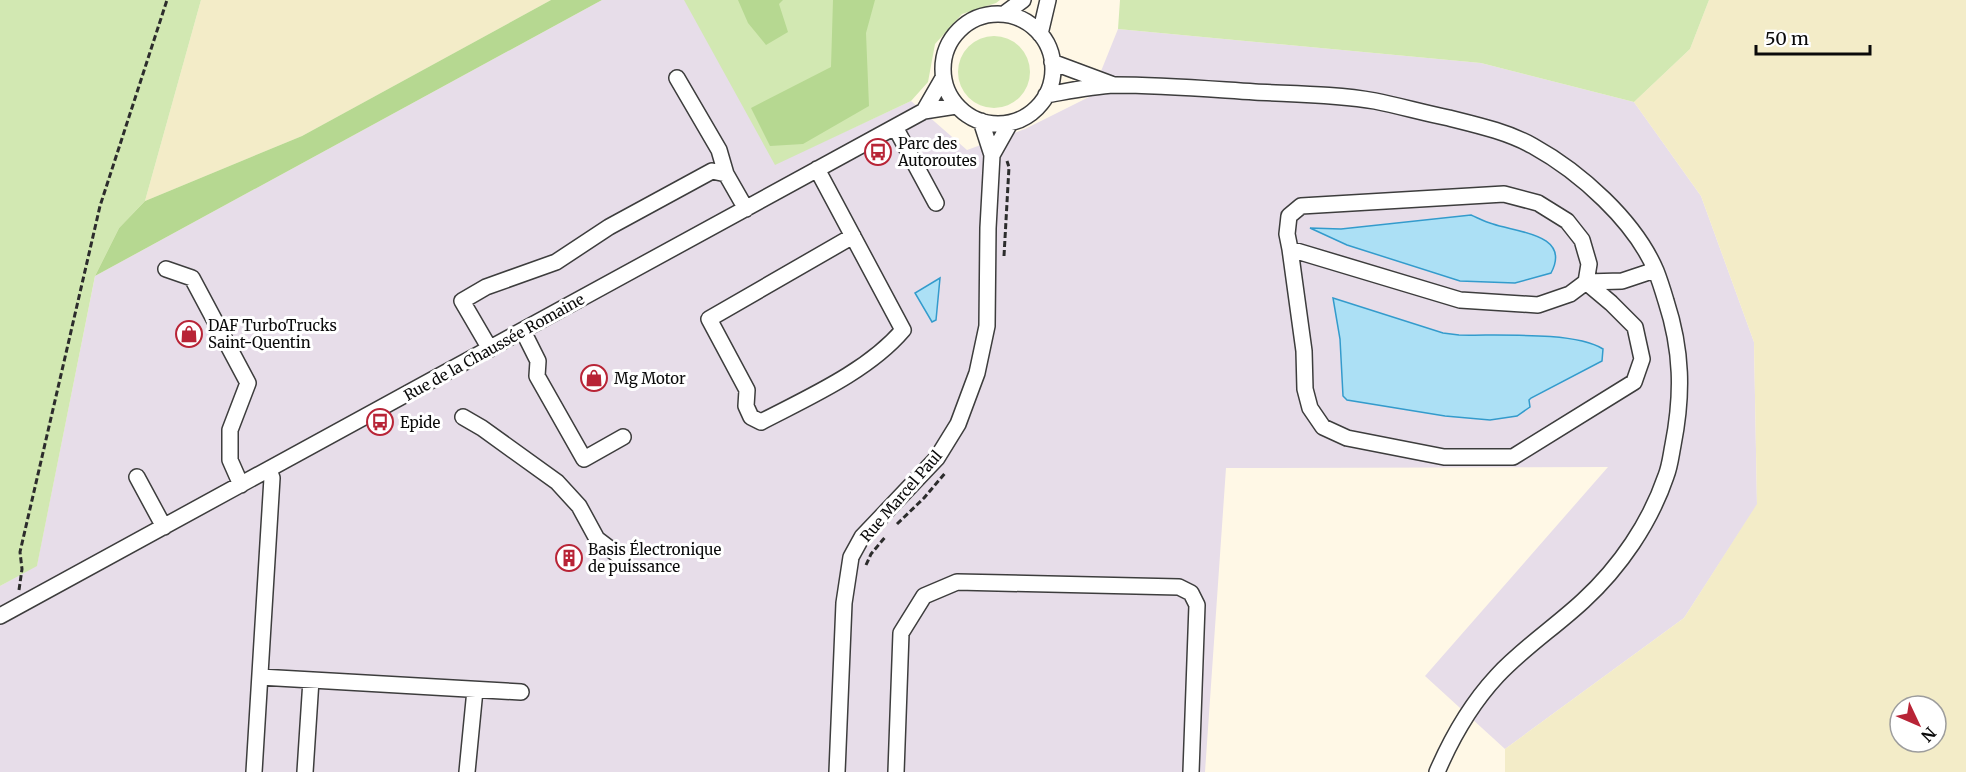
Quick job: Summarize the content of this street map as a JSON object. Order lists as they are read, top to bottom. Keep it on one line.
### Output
{"streets":{"street":["Rue de la Chaussée Romaine","Rue Marcel Paul"]},"crossings":[["Rue de la Chaussée Romaine","Rue Marcel Paul"]],"places":{"bus stop":["Parc des Autoroutes","Epide"],"shop":["DAF TurboTrucks Saint-Quentin","Mg Motor"],"building":["Basis Électronique de puissance"]},"scale_bar":"50 m","north":"bottom right"}
